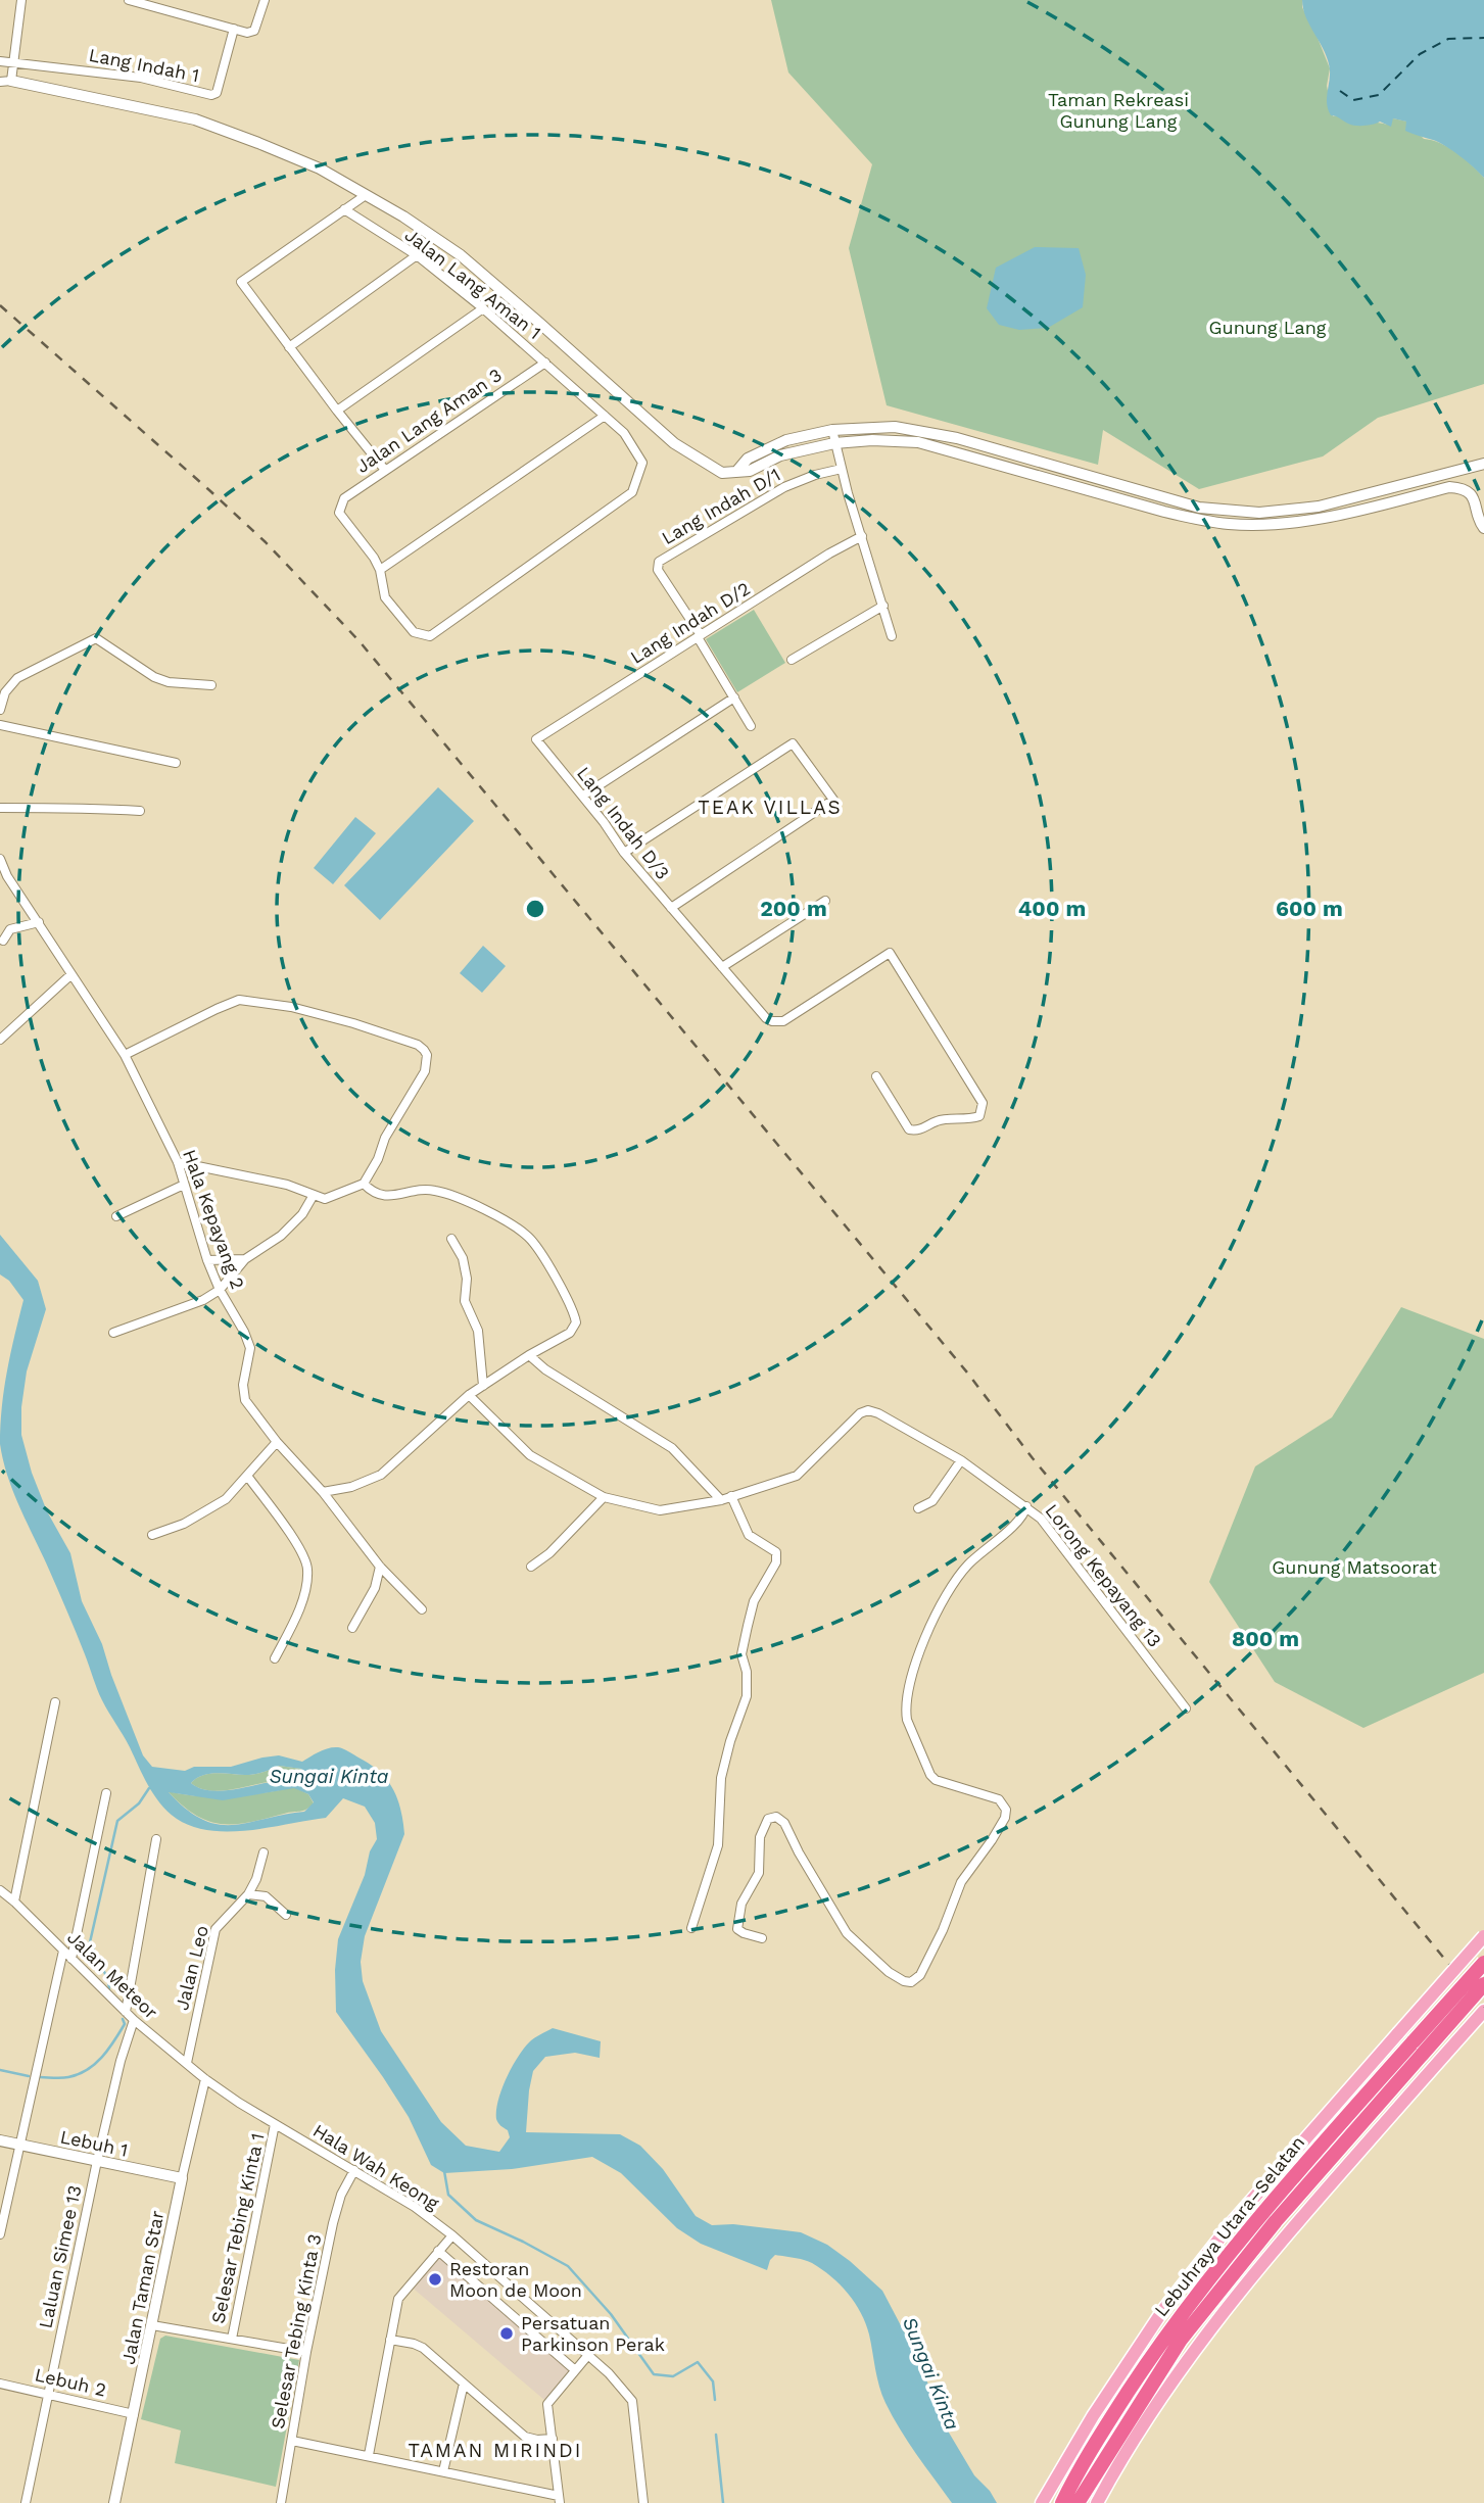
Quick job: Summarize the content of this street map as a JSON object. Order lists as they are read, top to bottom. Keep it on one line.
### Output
{"streets":{"highway":["Lebuhraya Utara–Selatan"],"street":["Lang Indah 1","Jalan Lang Aman 1","Jalan Lang Aman 3","Lang Indah D/1","Lang Indah D/2","Lang Indah D/3","Hala Kepayang 2","Lorong Kepayang 13","Jalan Leo","Jalan Meteor","Lebuh 1","Hala Wah Keong","Selesar Tebing Kinta 1","Laluan Simee 13","Jalan Taman Star","Selesar Tebing Kinta 3","Lebuh 2"]},"crossings":[["Jalan Lang Aman 1","Jalan Lang Aman 3"],["Lang Indah D/1","Lang Indah D/2"],["Lang Indah D/2","Lang Indah D/3"],["Jalan Leo","Jalan Meteor"],["Jalan Meteor","Hala Wah Keong"],["Jalan Meteor","Laluan Simee 13"],["Jalan Meteor","Jalan Taman Star"],["Lebuh 1","Laluan Simee 13"],["Lebuh 1","Jalan Taman Star"],["Hala Wah Keong","Selesar Tebing Kinta 1"],["Hala Wah Keong","Jalan Taman Star"],["Hala Wah Keong","Selesar Tebing Kinta 3"],["Laluan Simee 13","Lebuh 2"],["Jalan Taman Star","Lebuh 2"]],"districts":["TEAK VILLAS","TAMAN MIRINDI"],"water":["Sungai Kinta"],"parks":["Taman Rekreasi Gunung Lang","Gunung Lang","Gunung Matsoorat"],"places":["Restoran Moon de Moon","Persatuan Parkinson Perak"],"rings":["200 m","400 m","600 m","800 m"]}
